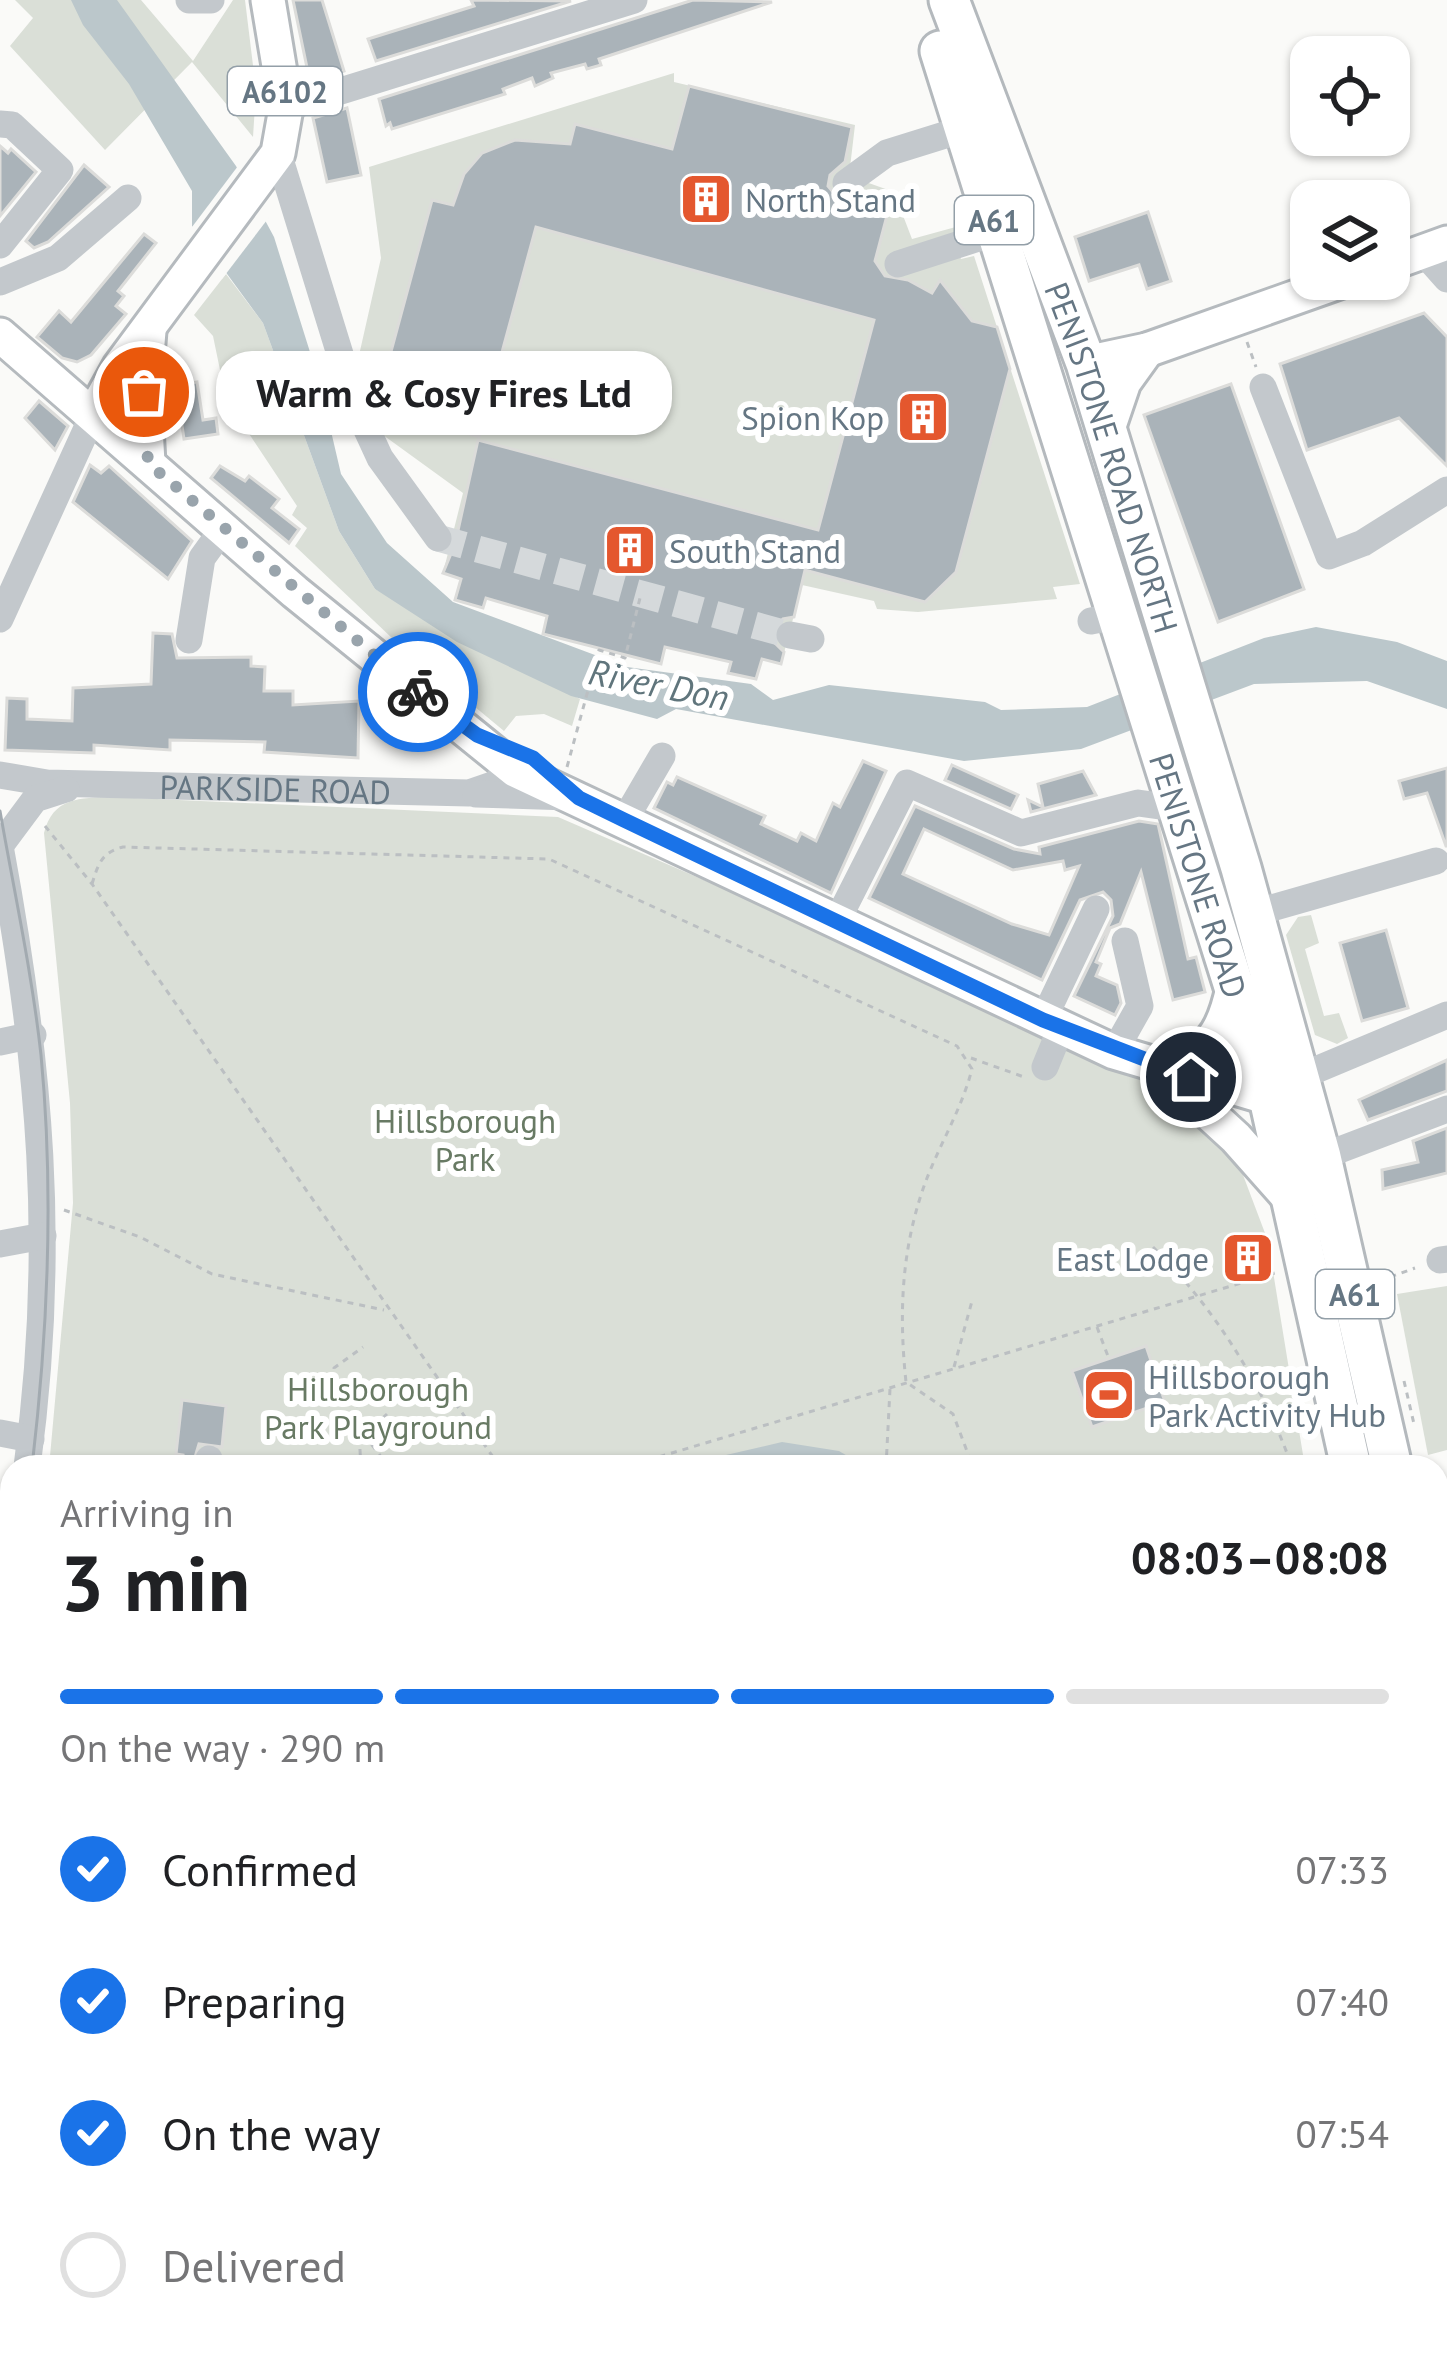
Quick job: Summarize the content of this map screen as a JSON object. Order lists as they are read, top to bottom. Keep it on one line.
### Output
{"streets":{"highway":["A61","PENISTONE ROAD NORTH","PENISTONE ROAD"],"main road":["A6102","PARKSIDE ROAD"]},"crossings":[["A6102","PARKSIDE ROAD"],["PENISTONE ROAD NORTH","PENISTONE ROAD"],["PARKSIDE ROAD","PENISTONE ROAD"]],"water":["River Don"],"parks":["Hillsborough Park","Hillsborough Park Playground"],"places":{"building":["North Stand","Spion Kop","South Stand","East Lodge"],"other":["Warm & Cosy Fires Ltd"],"sports":["Hillsborough Park Activity Hub"]},"page":{"bubble":"Warm & Cosy Fires Ltd","heading":["3 min","Arriving in","08:03–08:08"],"bar":"On the way · 290 m","list":[["Confirmed","07:33"],["Preparing","07:40"],["On the way","07:54"],"Delivered"]}}
